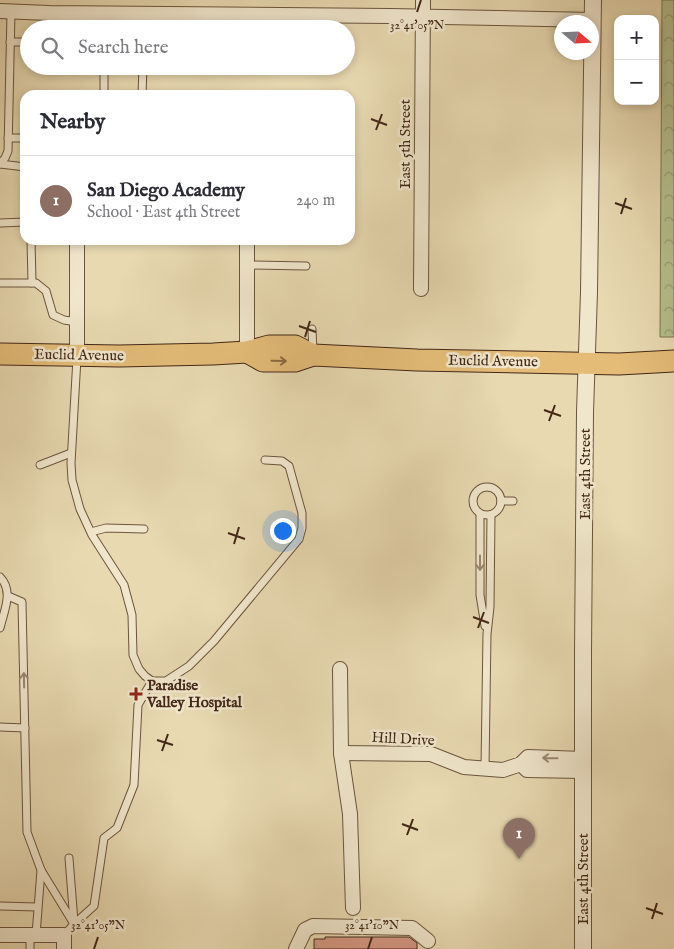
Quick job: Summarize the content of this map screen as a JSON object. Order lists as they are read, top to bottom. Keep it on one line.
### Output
{"streets":{"main road":["Euclid Avenue"],"street":["East 5th Street","East 4th Street","Hill Drive"]},"crossings":[["Euclid Avenue","East 4th Street"],["East 4th Street","Hill Drive"]],"places":{"health":["Paradise Valley Hospital"]},"north":"right","page":{"map_buttons":["+","−"],"search":"Search here","heading":"Nearby","list":[{"mark":"1","name":"San Diego Academy","note":"School · East 4th Street","value":"240 m"}],"pins":"1"},"coordinates":["32°41'05\"N","32°41'10\"N"]}
